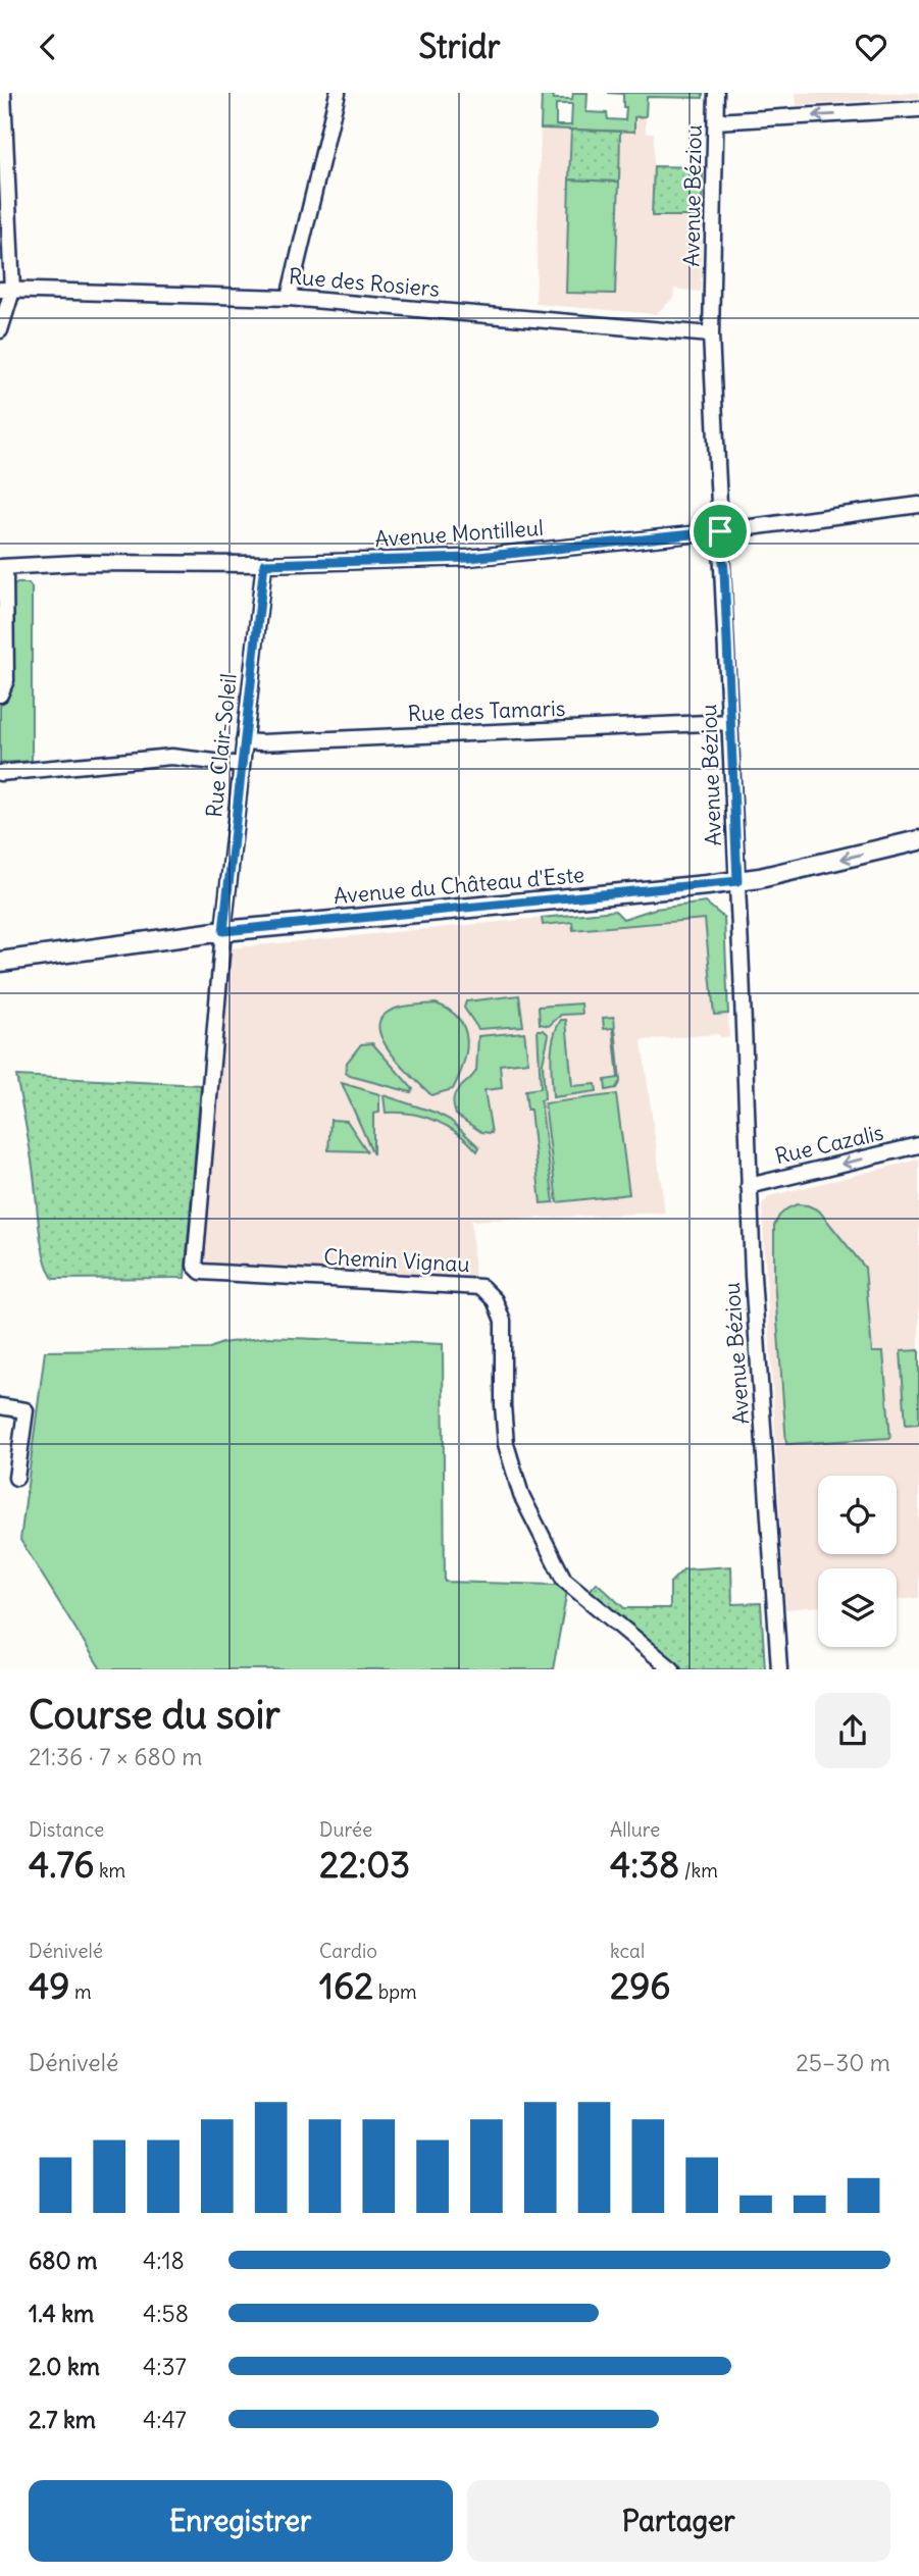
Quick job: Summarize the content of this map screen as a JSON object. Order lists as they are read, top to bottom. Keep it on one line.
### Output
{"streets":{"street":["Avenue Béziou","Rue des Rosiers","Avenue Montilleul","Rue des Tamaris","Rue Clair-Soleil","Avenue du Château d'Este","Rue Cazalis","Chemin Vignau"]},"crossings":[["Avenue Béziou","Rue des Rosiers"],["Avenue Béziou","Avenue Montilleul"],["Avenue Béziou","Rue des Tamaris"],["Avenue Béziou","Avenue du Château d'Este"],["Avenue Béziou","Rue Cazalis"],["Avenue Montilleul","Rue Clair-Soleil"],["Rue des Tamaris","Rue Clair-Soleil"],["Rue Clair-Soleil","Avenue du Château d'Este"],["Rue Clair-Soleil","Chemin Vignau"],["Avenue du Château d'Este","Chemin Vignau"]],"one_way":["Rue Cazalis"],"page":{"header":"Stridr","heading":["Course du soir","21:36 · 7 × 680 m"],"stats":[["Distance","4.76 km"],["Durée","22:03"],["Allure","4:38 /km"],["Dénivelé","49 m"],["Cardio","162 bpm"],["kcal","296"]],"chart":["Dénivelé","25–30 m"],"list":[{"name":"680 m","note":"4:18"},{"name":"1.4 km","note":"4:58"},{"name":"2.0 km","note":"4:37"},{"name":"2.7 km","note":"4:47"}],"buttons":["Enregistrer","Partager"]}}
